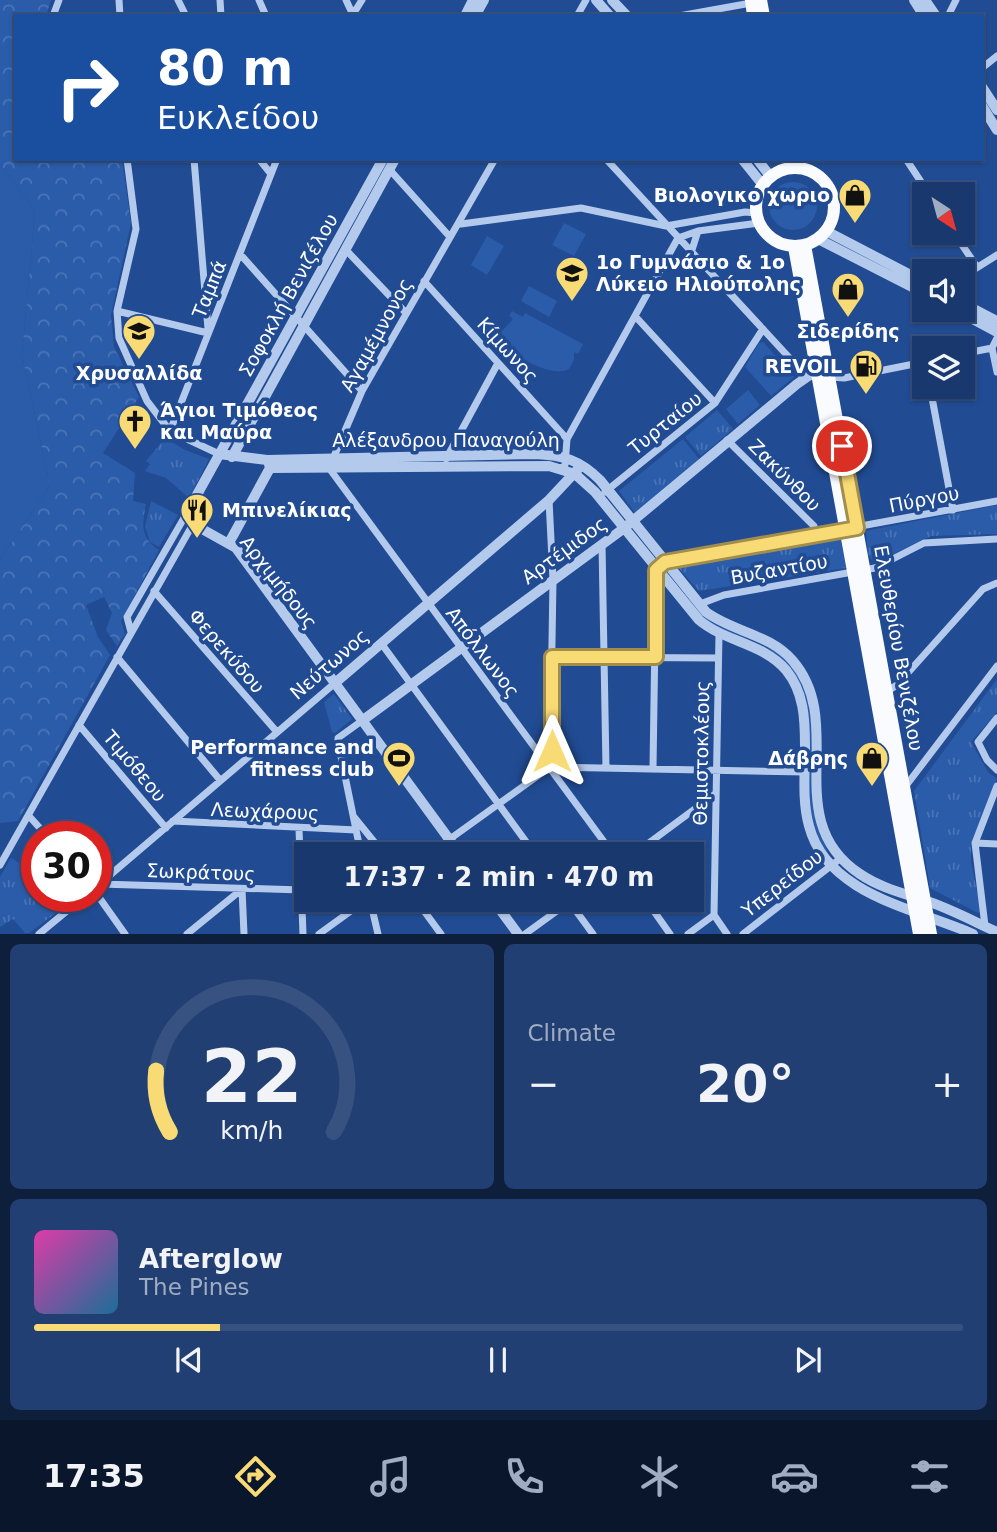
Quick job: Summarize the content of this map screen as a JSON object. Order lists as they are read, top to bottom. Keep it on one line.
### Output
{"streets":{"main road":["Ελευθερίου Βενιζέλου"],"street":["Ταμπά","Σοφοκλή Βενιζέλου","Αγαμέμνονος","Κίμωνος","Τυρταίου","Αλέξανδρου Παναγούλη","Ζακύνθου","Πύργου","Αρτέμιδος","Βυζαντίου","Αρχιμήδους","Φερεκύδου","Απόλλωνος","Νεύτωνος","Θεμιστοκλέους","Τιμόθεου","Λεωχάρους","Σωκράτους","Υπερείδου"]},"crossings":[["Σοφοκλή Βενιζέλου","Αλέξανδρου Παναγούλη"],["Σοφοκλή Βενιζέλου","Αρχιμήδους"],["Σοφοκλή Βενιζέλου","Φερεκύδου"],["Σοφοκλή Βενιζέλου","Τιμόθεου"],["Αγαμέμνονος","Κίμωνος"],["Αγαμέμνονος","Αλέξανδρου Παναγούλη"],["Αγαμέμνονος","Απόλλωνος"],["Τυρταίου","Αλέξανδρου Παναγούλη"],["Αλέξανδρου Παναγούλη","Αρτέμιδος"],["Αλέξανδρου Παναγούλη","Βυζαντίου"],["Αλέξανδρου Παναγούλη","Ελευθερίου Βενιζέλου"],["Αλέξανδρου Παναγούλη","Απόλλωνος"],["Αλέξανδρου Παναγούλη","Νεύτωνος"],["Αλέξανδρου Παναγούλη","Θεμιστοκλέους"],["Αλέξανδρου Παναγούλη","Υπερείδου"],["Ζακύνθου","Αρτέμιδος"],["Ζακύνθου","Βυζαντίου"],["Πύργου","Βυζαντίου"],["Πύργου","Ελευθερίου Βενιζέλου"],["Αρτέμιδος","Αρχιμήδους"],["Αρτέμιδος","Απόλλωνος"],["Βυζαντίου","Ελευθερίου Βενιζέλου"],["Αρχιμήδους","Νεύτωνος"],["Φερεκύδου","Νεύτωνος"],["Απόλλωνος","Νεύτωνος"],["Νεύτωνος","Τιμόθεου"],["Νεύτωνος","Λεωχάρους"]],"places":{"shop":["Βιολογικο χωριο","Σιδερίδης","Δάβρης"],"school or university":["1ο Γυμνάσιο & 1ο Λύκειο Ηλιούπολης","Χρυσαλλίδα"],"fuel station":["REVOIL"],"church":["Άγιοι Τιμόθεος και Μαύρα"],"restaurant":["Μπινελίκιας"],"sports":["Performance and fitness club"]},"north":"bottom right","page":{"turn":["80 m","Ευκλείδου"],"limit":"30","trip":"17:37 · 2 min · 470 m","tile":"Climate","heat":["−","20°","+"],"song":["Afterglow","The Pines"],"tabs":"17:35","gauge":["22","km/h"]}}
